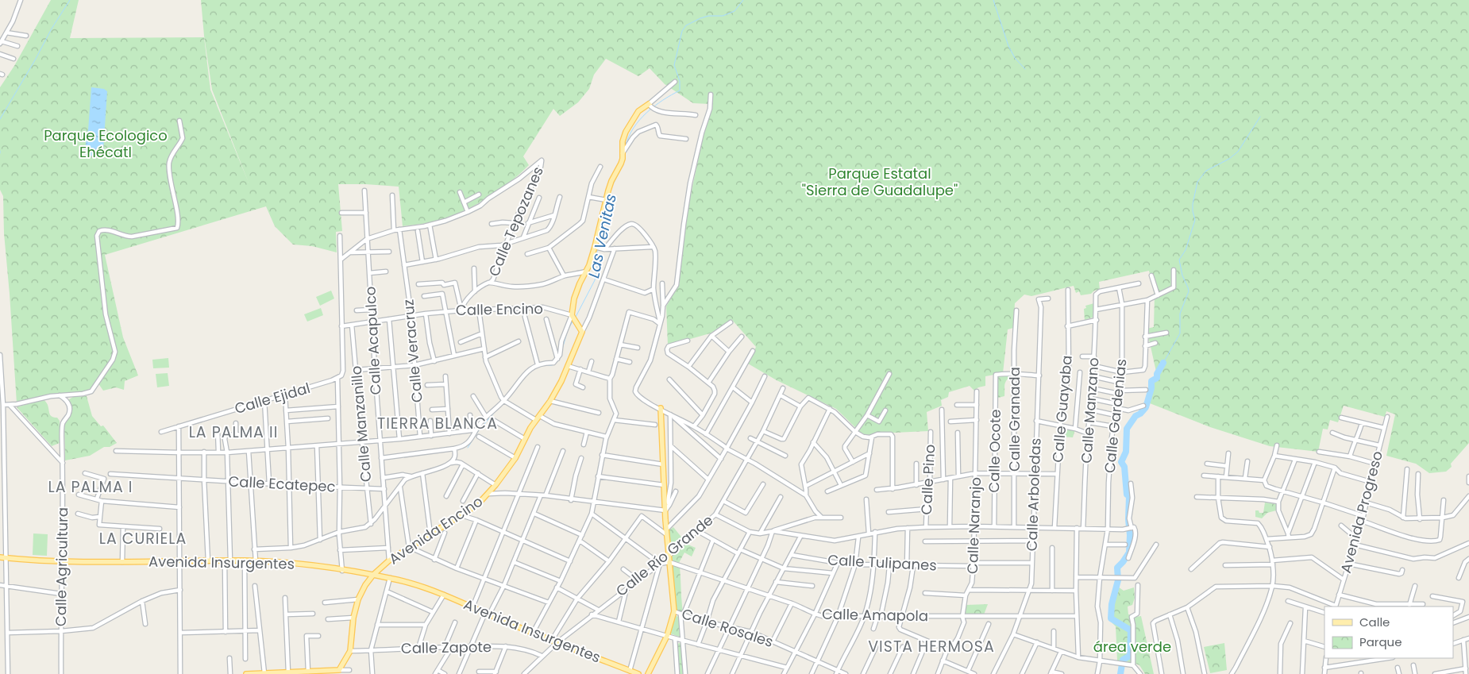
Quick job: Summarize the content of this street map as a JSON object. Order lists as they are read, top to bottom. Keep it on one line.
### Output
{"streets":{"main road":["Avenida Encino","Avenida Insurgentes"],"street":["Calle Tepozanes","Calle Encino","Calle Acapulco","Calle Veracruz","Calle Ejidal","Calle Guayaba","Calle Manzano","Calle Gardenias","Calle Granada","Calle Manzanillo","Calle Ocote","Calle Pino","Calle Ecatepec","Calle Arboledas","Avenida Progreso","Calle Naranjo","Calle Río Grande","Calle Tulipanes","Calle Agricultura","Calle Amapola","Calle Rosales","Calle Zapote"]},"crossings":[["Calle Encino","Calle Acapulco"],["Calle Encino","Calle Veracruz"],["Calle Encino","Calle Manzanillo"],["Calle Acapulco","Calle Ecatepec"],["Calle Acapulco","Avenida Encino"],["Calle Manzano","Calle Gardenias"],["Calle Granada","Calle Ocote"],["Calle Manzanillo","Calle Ecatepec"],["Calle Arboledas","Calle Tulipanes"],["Calle Arboledas","Calle Amapola"],["Calle Naranjo","Calle Tulipanes"],["Calle Naranjo","Calle Amapola"],["Avenida Encino","Avenida Insurgentes"],["Avenida Encino","Calle Zapote"],["Calle Río Grande","Avenida Insurgentes"],["Calle Río Grande","Calle Amapola"],["Calle Río Grande","Calle Zapote"],["Avenida Insurgentes","Calle Agricultura"]],"districts":["TIERRA BLANCA","LA PALMA II","LA PALMA I","LA CURIELA","VISTA HERMOSA"],"water":["Las Venitas"],"parks":["Parque Ecologico Ehécatl","Parque Estatal \"Sierra de Guadalupe\"","área verde"],"legend":["Calle","Parque"]}
